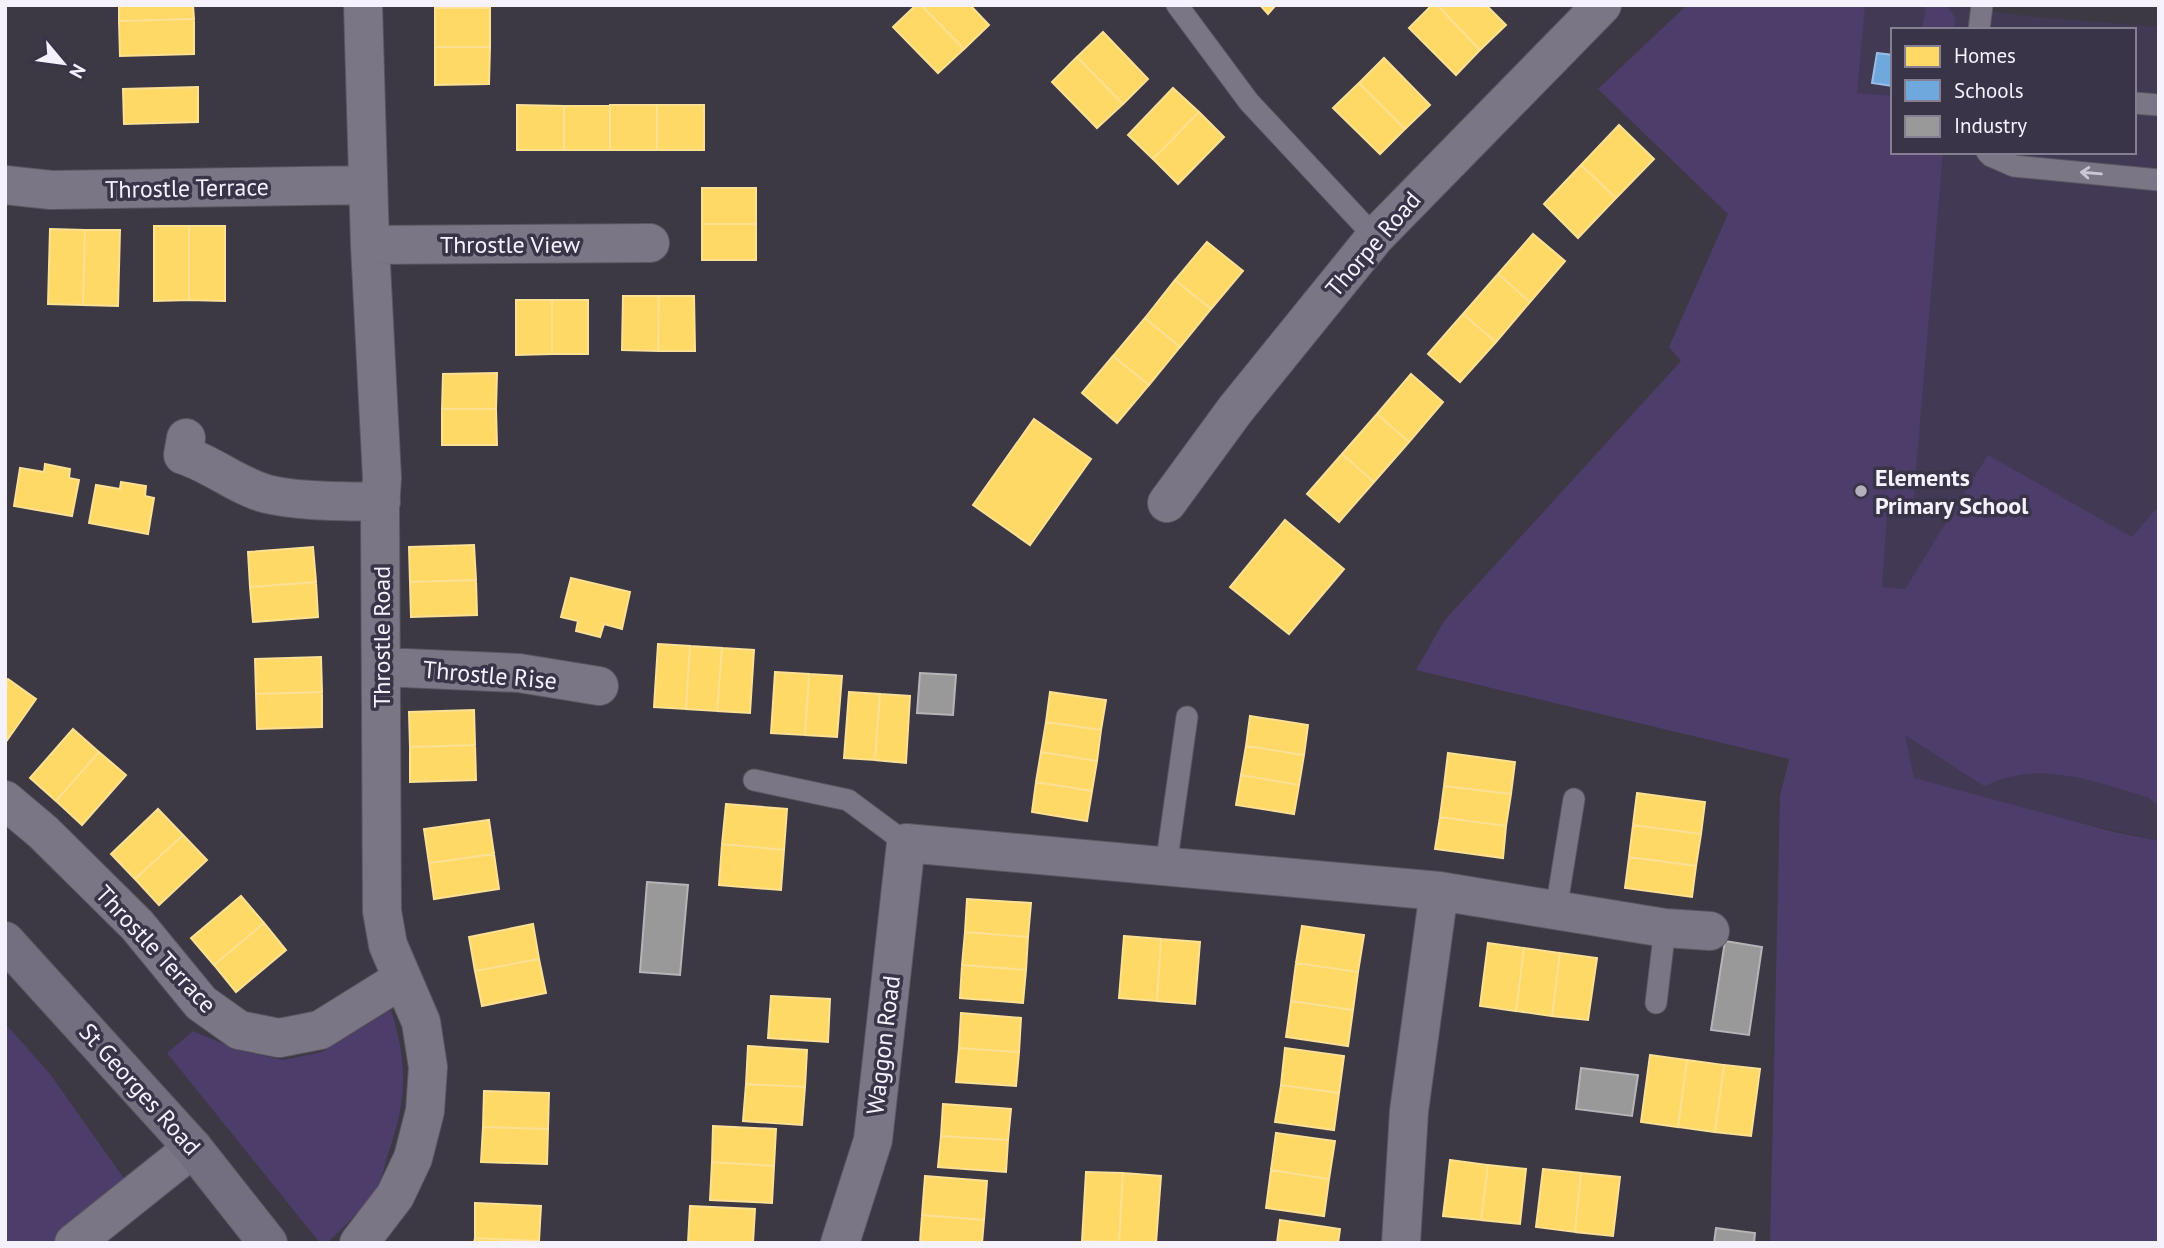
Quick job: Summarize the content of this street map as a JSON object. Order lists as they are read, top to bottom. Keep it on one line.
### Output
{"streets":{"street":["Throstle Terrace","Throstle View","Thorpe Road","Throstle Road","Throstle Rise","Waggon Road","St Georges Road"]},"crossings":[["Throstle Terrace","Throstle Road"],["Throstle View","Throstle Road"],["Throstle Road","Throstle Rise"]],"places":["Elements Primary School"],"legend":["Homes","Schools","Industry"],"north":"bottom right"}
